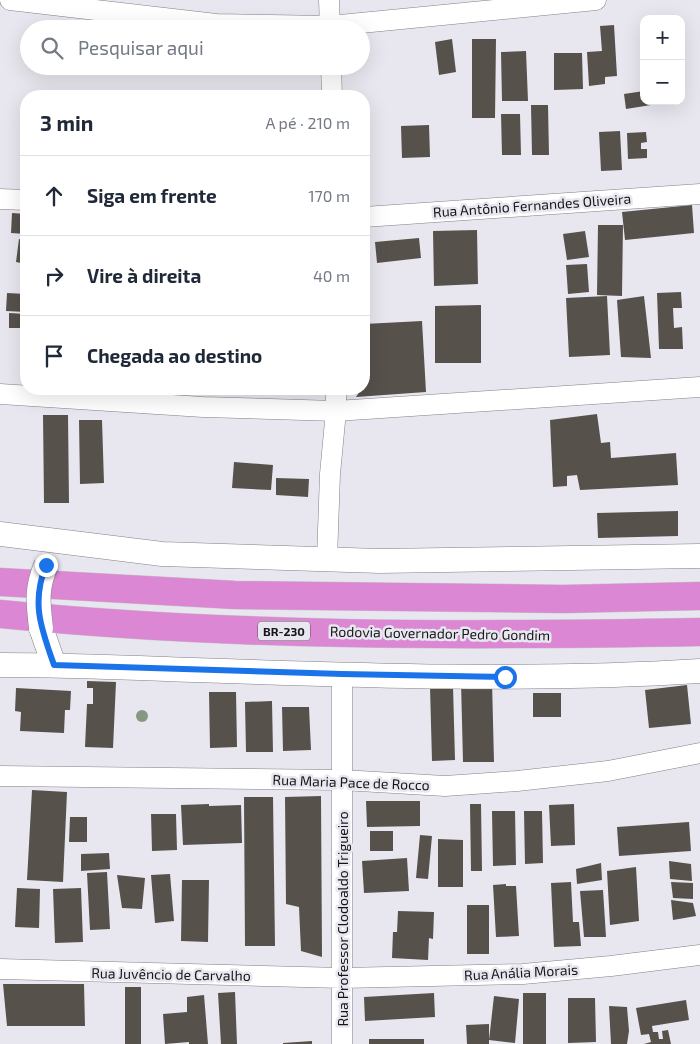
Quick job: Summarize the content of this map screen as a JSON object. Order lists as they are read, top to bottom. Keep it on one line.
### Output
{"streets":{"highway":["BR-230","Rodovia Governador Pedro Gondim"],"street":["Rua Antônio Fernandes Oliveira","Rua Maria Pace de Rocco","Rua Professor Clodoaldo Trigueiro","Rua Anália Morais","Rua Juvêncio de Carvalho"]},"crossings":[["Rua Maria Pace de Rocco","Rua Professor Clodoaldo Trigueiro"],["Rua Professor Clodoaldo Trigueiro","Rua Anália Morais"],["Rua Professor Clodoaldo Trigueiro","Rua Juvêncio de Carvalho"],["Rua Anália Morais","Rua Juvêncio de Carvalho"]],"page":{"map_buttons":["+","−"],"search":"Pesquisar aqui","heading":["3 min","A pé · 210 m"],"list":[["Siga em frente","170 m"],["Vire à direita","40 m"],"Chegada ao destino"]}}
